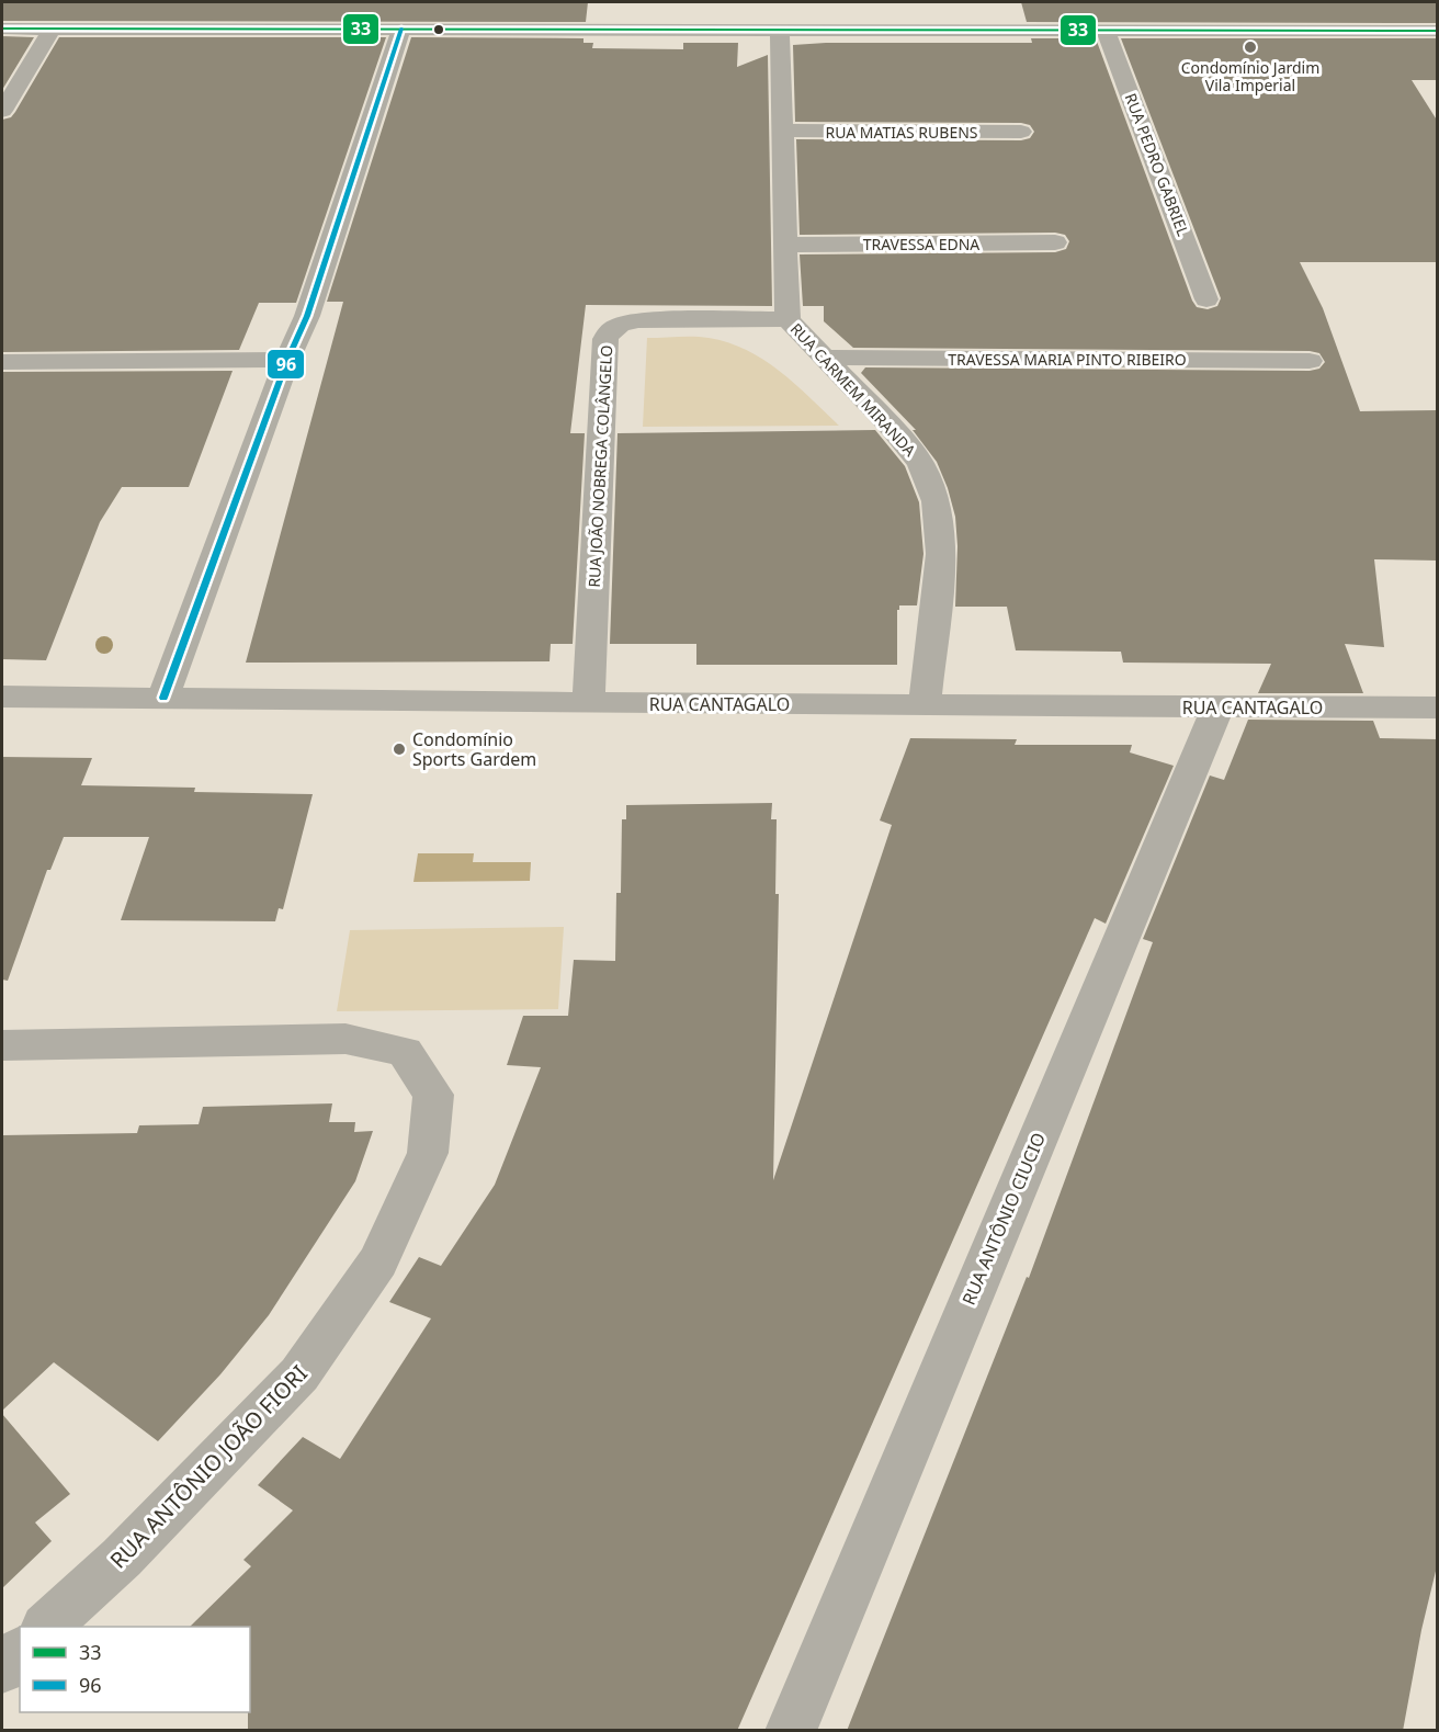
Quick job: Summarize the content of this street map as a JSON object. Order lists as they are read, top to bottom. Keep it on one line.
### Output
{"streets":{"street":["RUA MATIAS RUBENS","RUA PEDRO GABRIEL","TRAVESSA EDNA","TRAVESSA MARIA PINTO RIBEIRO","RUA CARMEM MIRANDA","RUA JOÃO NOBREGA COLÂNGELO","RUA CANTAGALO","RUA ANTÔNIO CIUCIO","RUA ANTÔNIO JOÃO FIORI"]},"crossings":[["RUA MATIAS RUBENS","RUA CARMEM MIRANDA"],["TRAVESSA EDNA","RUA CARMEM MIRANDA"],["TRAVESSA MARIA PINTO RIBEIRO","RUA CARMEM MIRANDA"],["RUA CARMEM MIRANDA","RUA JOÃO NOBREGA COLÂNGELO"],["RUA CARMEM MIRANDA","RUA CANTAGALO"],["RUA JOÃO NOBREGA COLÂNGELO","RUA CANTAGALO"],["RUA CANTAGALO","RUA ANTÔNIO CIUCIO"]],"places":["Condomínio Jardim Vila Imperial","Condomínio Sports Gardem"],"lines":["transit line 33","transit line 96"],"legend":["33","96"]}
